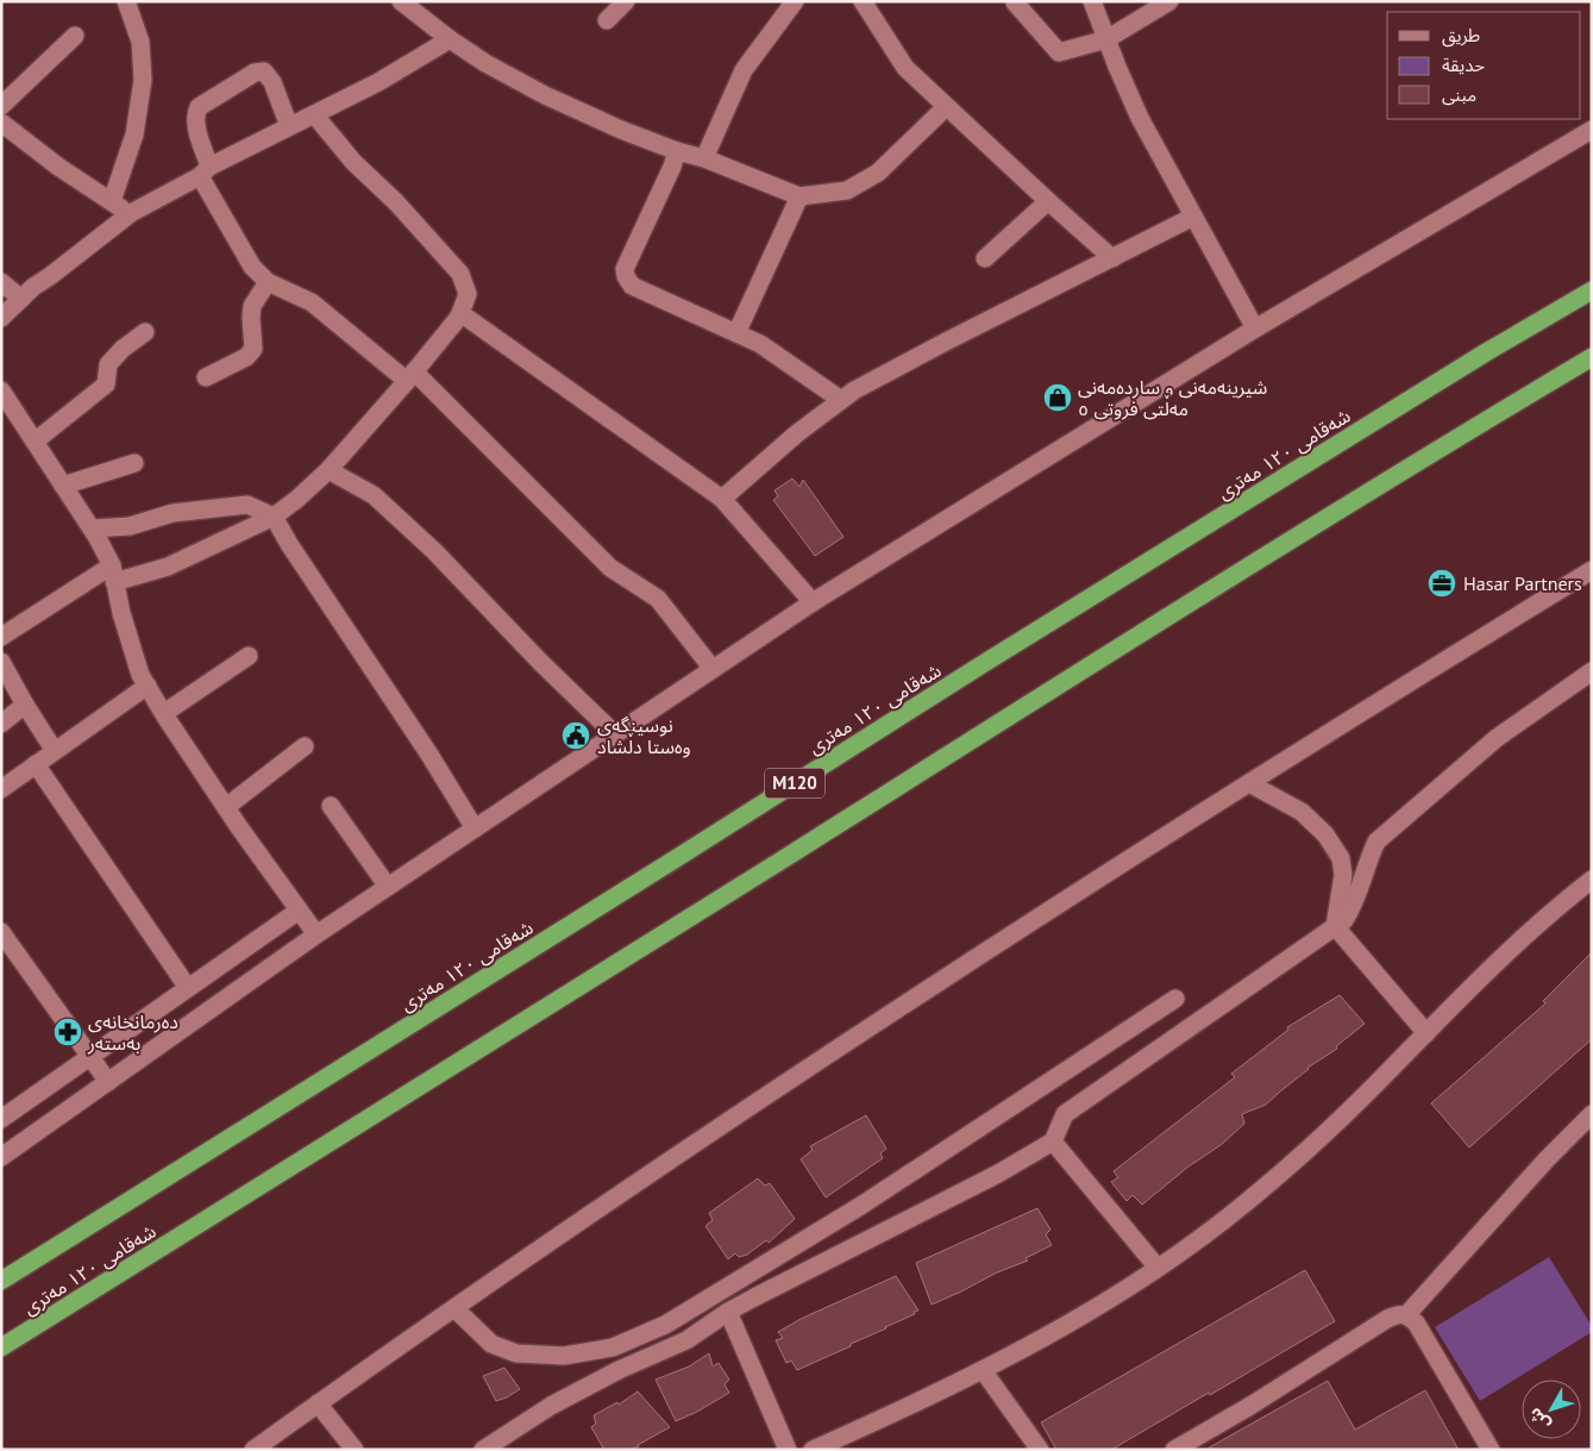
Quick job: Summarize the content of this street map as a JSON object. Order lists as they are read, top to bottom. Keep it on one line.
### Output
{"streets":{"highway":["شەقامی ١٢٠ مەتری","M120"]},"places":{"shop":["شیرینەمەنی و ساردەمەنی مەڵتی فروتی ٥"],"office":["Hasar Partners"],"public building":["نوسینگەی وەستا دڵشاد"],"pharmacy":["دەرمانخانەی بەستەر"]},"legend":["طريق","حديقة","مبنى"],"north":"bottom left"}
